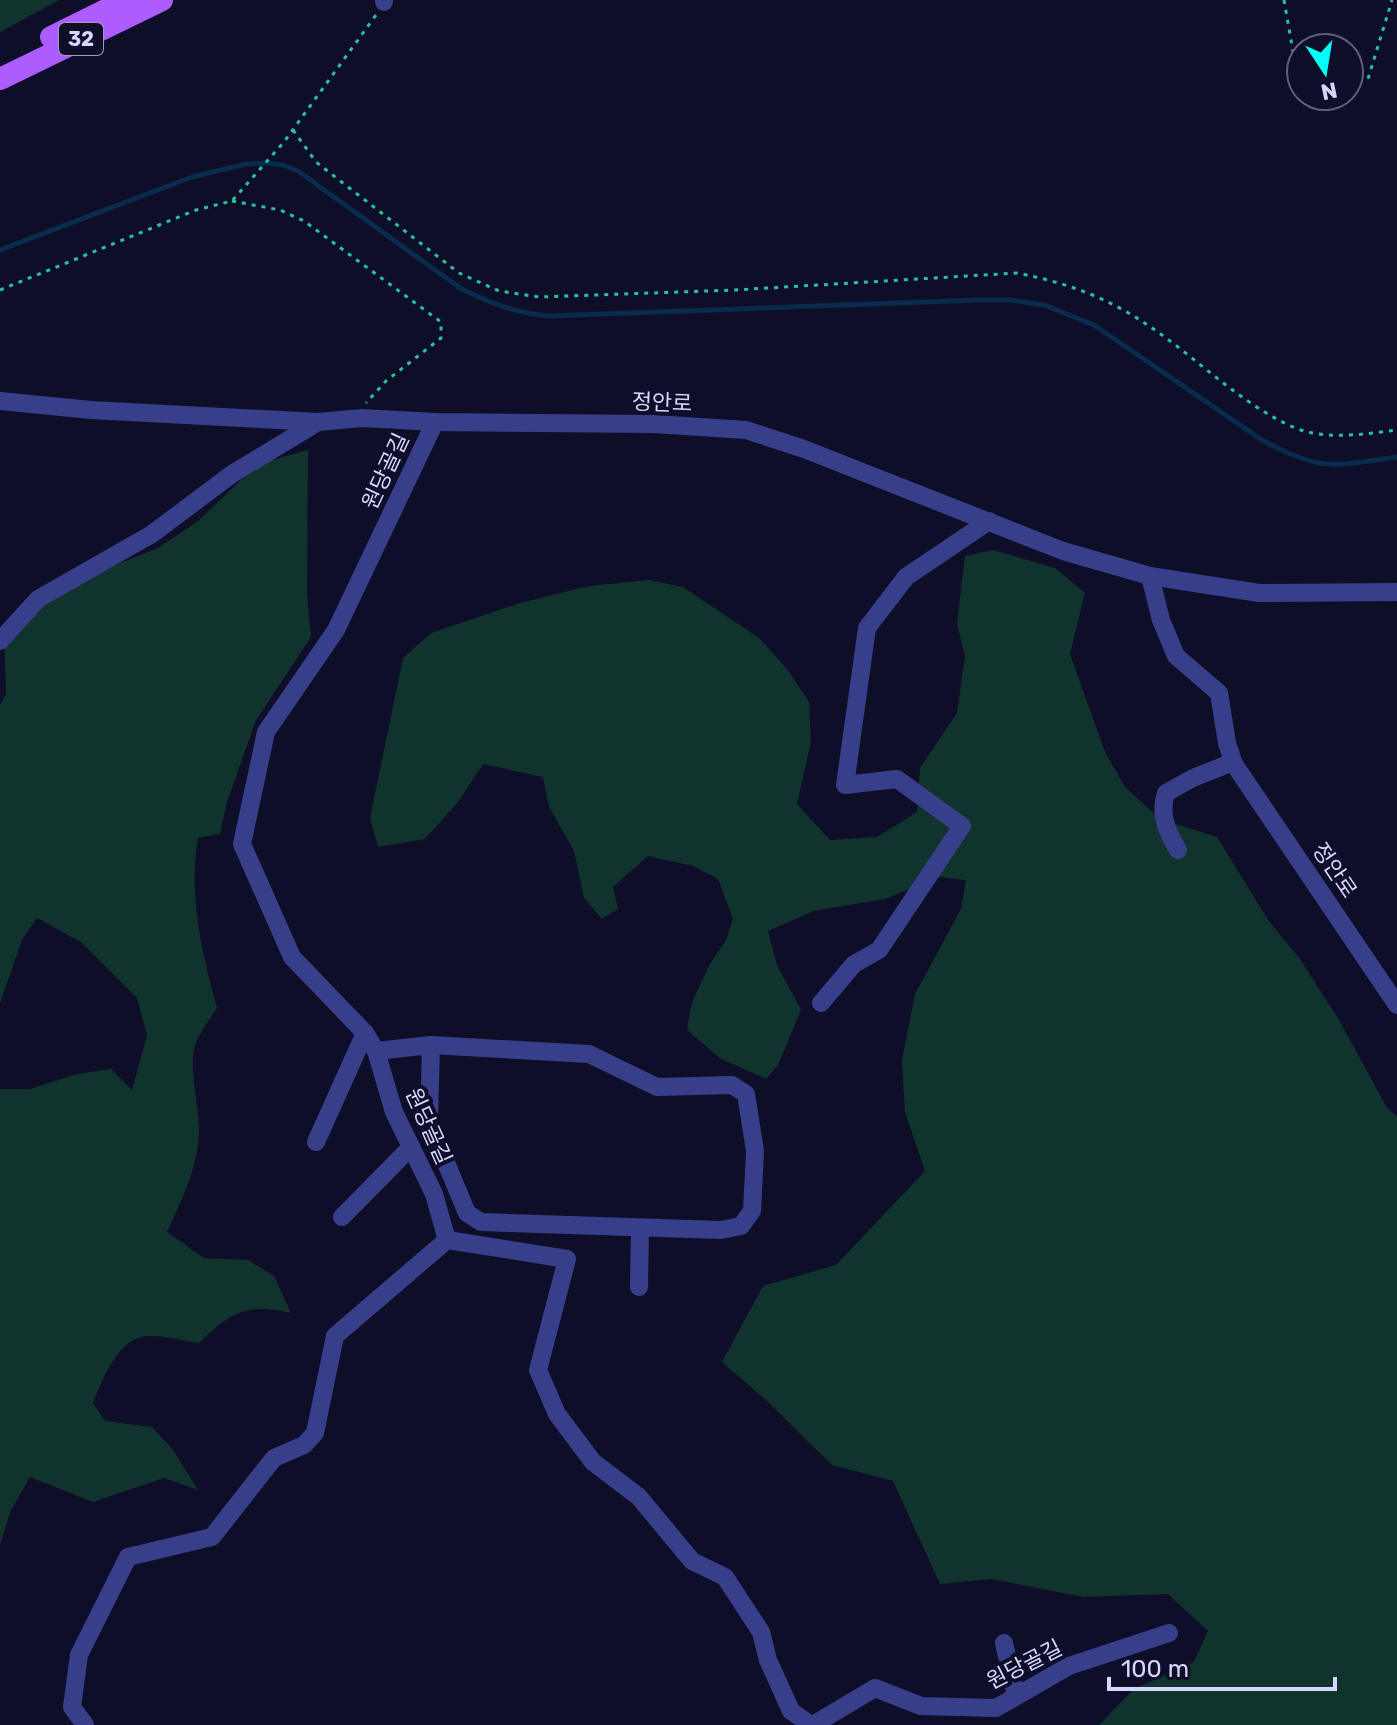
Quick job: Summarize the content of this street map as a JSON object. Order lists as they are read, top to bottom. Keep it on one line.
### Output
{"streets":{"main road":["32"],"street":["정안로","원당골길"]},"crossings":[["정안로","원당골길"]],"scale_bar":"100 m","north":"bottom"}
